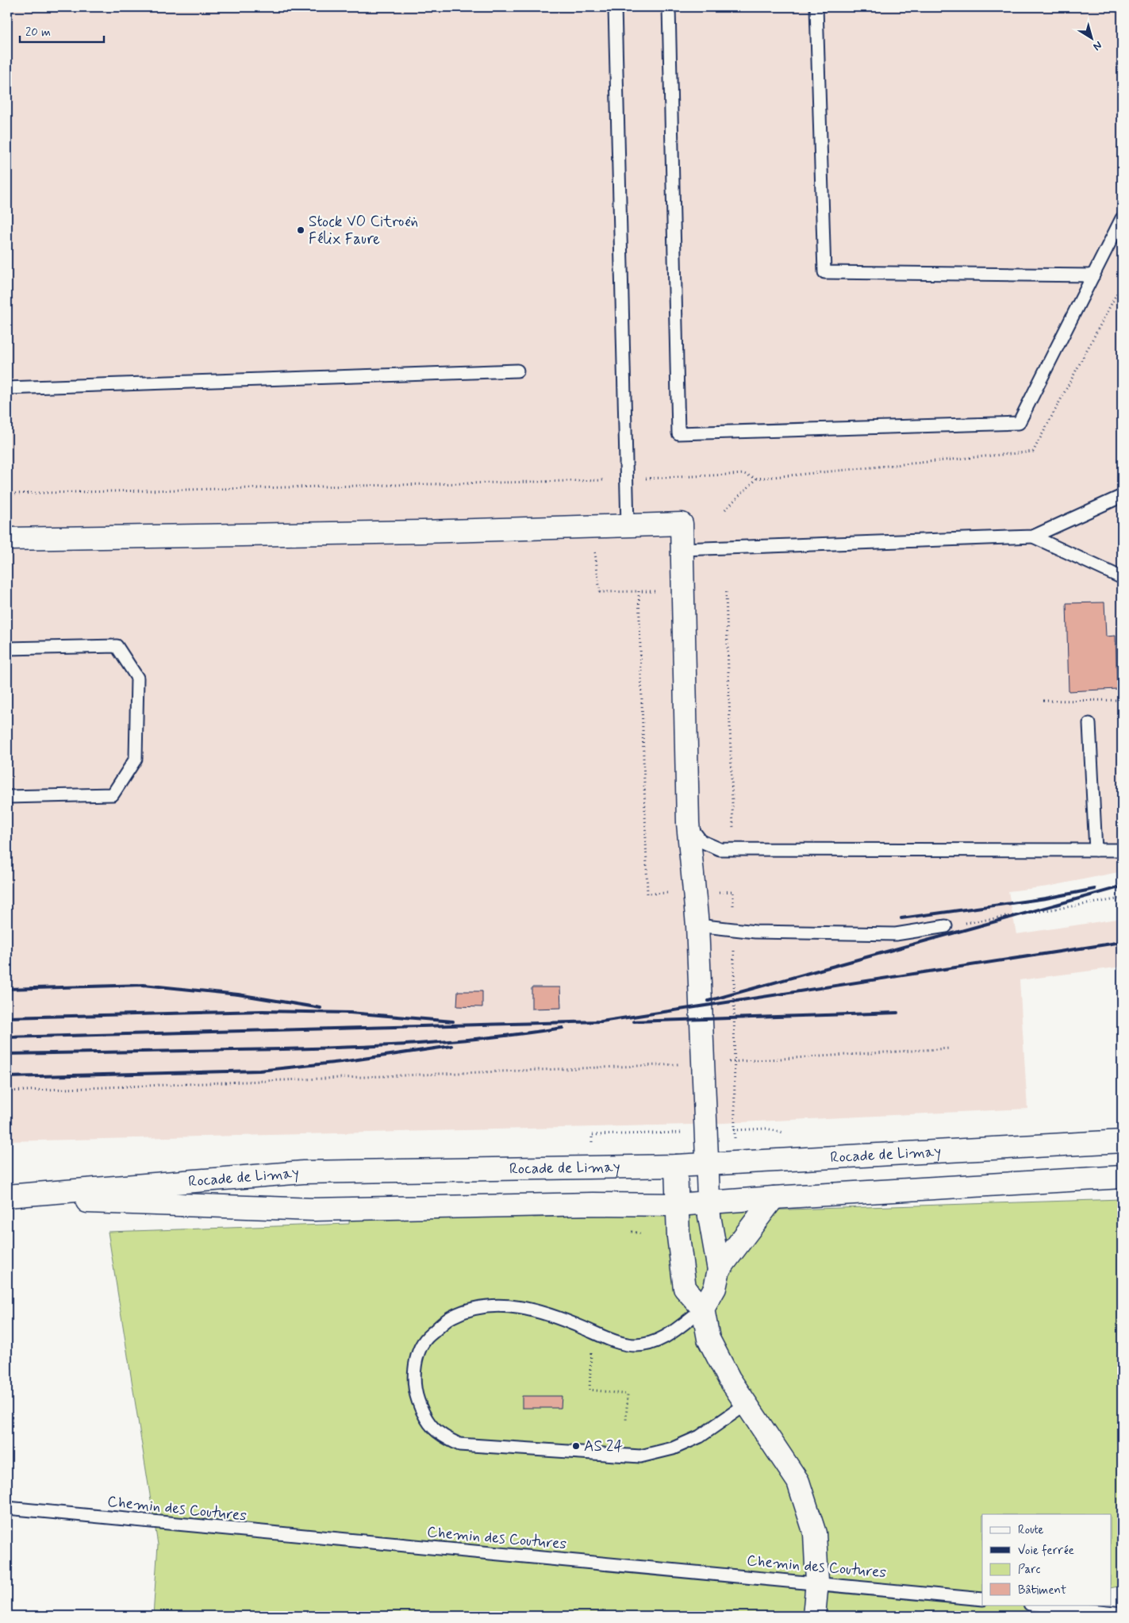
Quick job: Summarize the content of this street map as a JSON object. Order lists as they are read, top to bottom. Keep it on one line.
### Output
{"streets":{"main road":["Rocade de Limay"],"lane":["Chemin des Coutures"]},"places":["Stock VO Citroën Félix Faure","AS 24"],"legend":["Route","Voie ferrée","Parc","Bâtiment"],"scale_bar":"20 m","north":"bottom right"}
